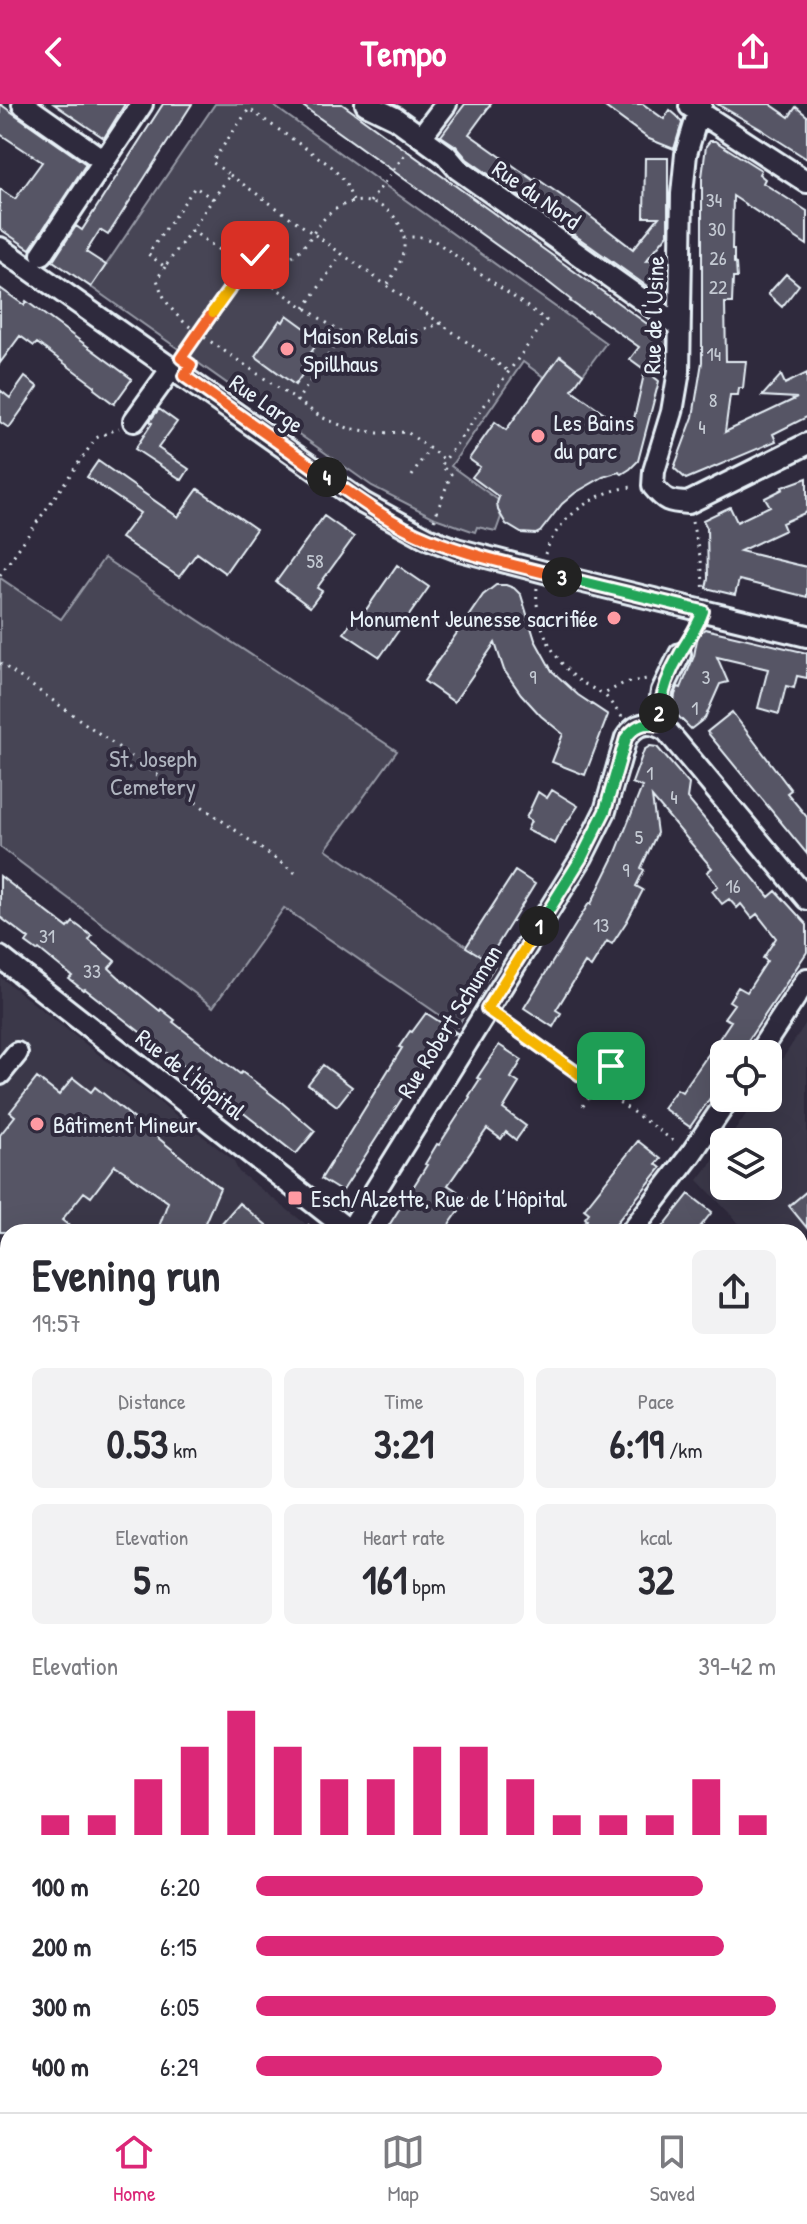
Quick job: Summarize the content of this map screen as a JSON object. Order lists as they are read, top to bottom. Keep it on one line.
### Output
{"streets":{"street":["Rue du Nord","Rue de l'Usine","Rue Large","Rue Robert Schuman","Rue de l'Hôpital"]},"crossings":[["Rue du Nord","Rue de l'Usine"]],"parks":["St. Joseph Cemetery"],"places":{"other":["Maison Relais Spillhaus","Les Bains du parc","Monument Jeunesse sacrifiée","Bâtiment Mineur"],"transit":["Esch/Alzette, Rue de l’Hôpital"]},"house_numbers":["34","30","26","22","14","8","4","58","9","3","1","1","4","5","9","16","13","31","33"],"page":{"header":"Tempo","pins":["4","3","2","1"],"heading":["Evening run","19:57"],"stats":[["Distance","0.53 km"],["Time","3:21"],["Pace","6:19 /km"],["Elevation","5 m"],["Heart rate","161 bpm"],["kcal","32"]],"chart":["Elevation","39–42 m"],"list":[{"name":"100 m","note":"6:20"},{"name":"200 m","note":"6:15"},{"name":"300 m","note":"6:05"},{"name":"400 m","note":"6:29"}],"tabs":["Home","Map","Saved"]}}
